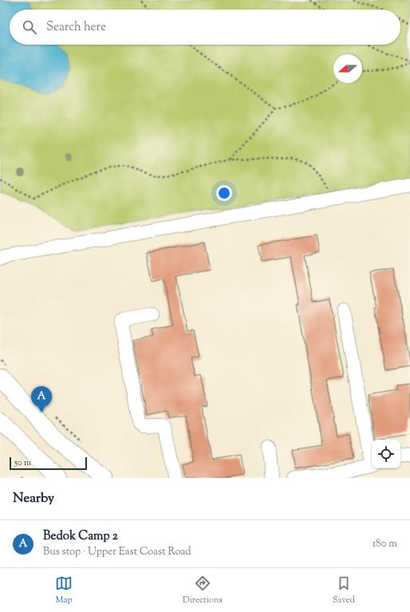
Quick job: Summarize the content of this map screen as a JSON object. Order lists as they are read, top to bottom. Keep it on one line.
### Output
{"scale_bar":"50 m","north":"left","page":{"search":"Search here","pins":"A","scale":"50 m","heading":"Nearby","list":[{"mark":"A","name":"Bedok Camp 2","note":"Bus stop · Upper East Coast Road","value":"180 m"}],"nav":["Map","Directions","Saved"]}}
